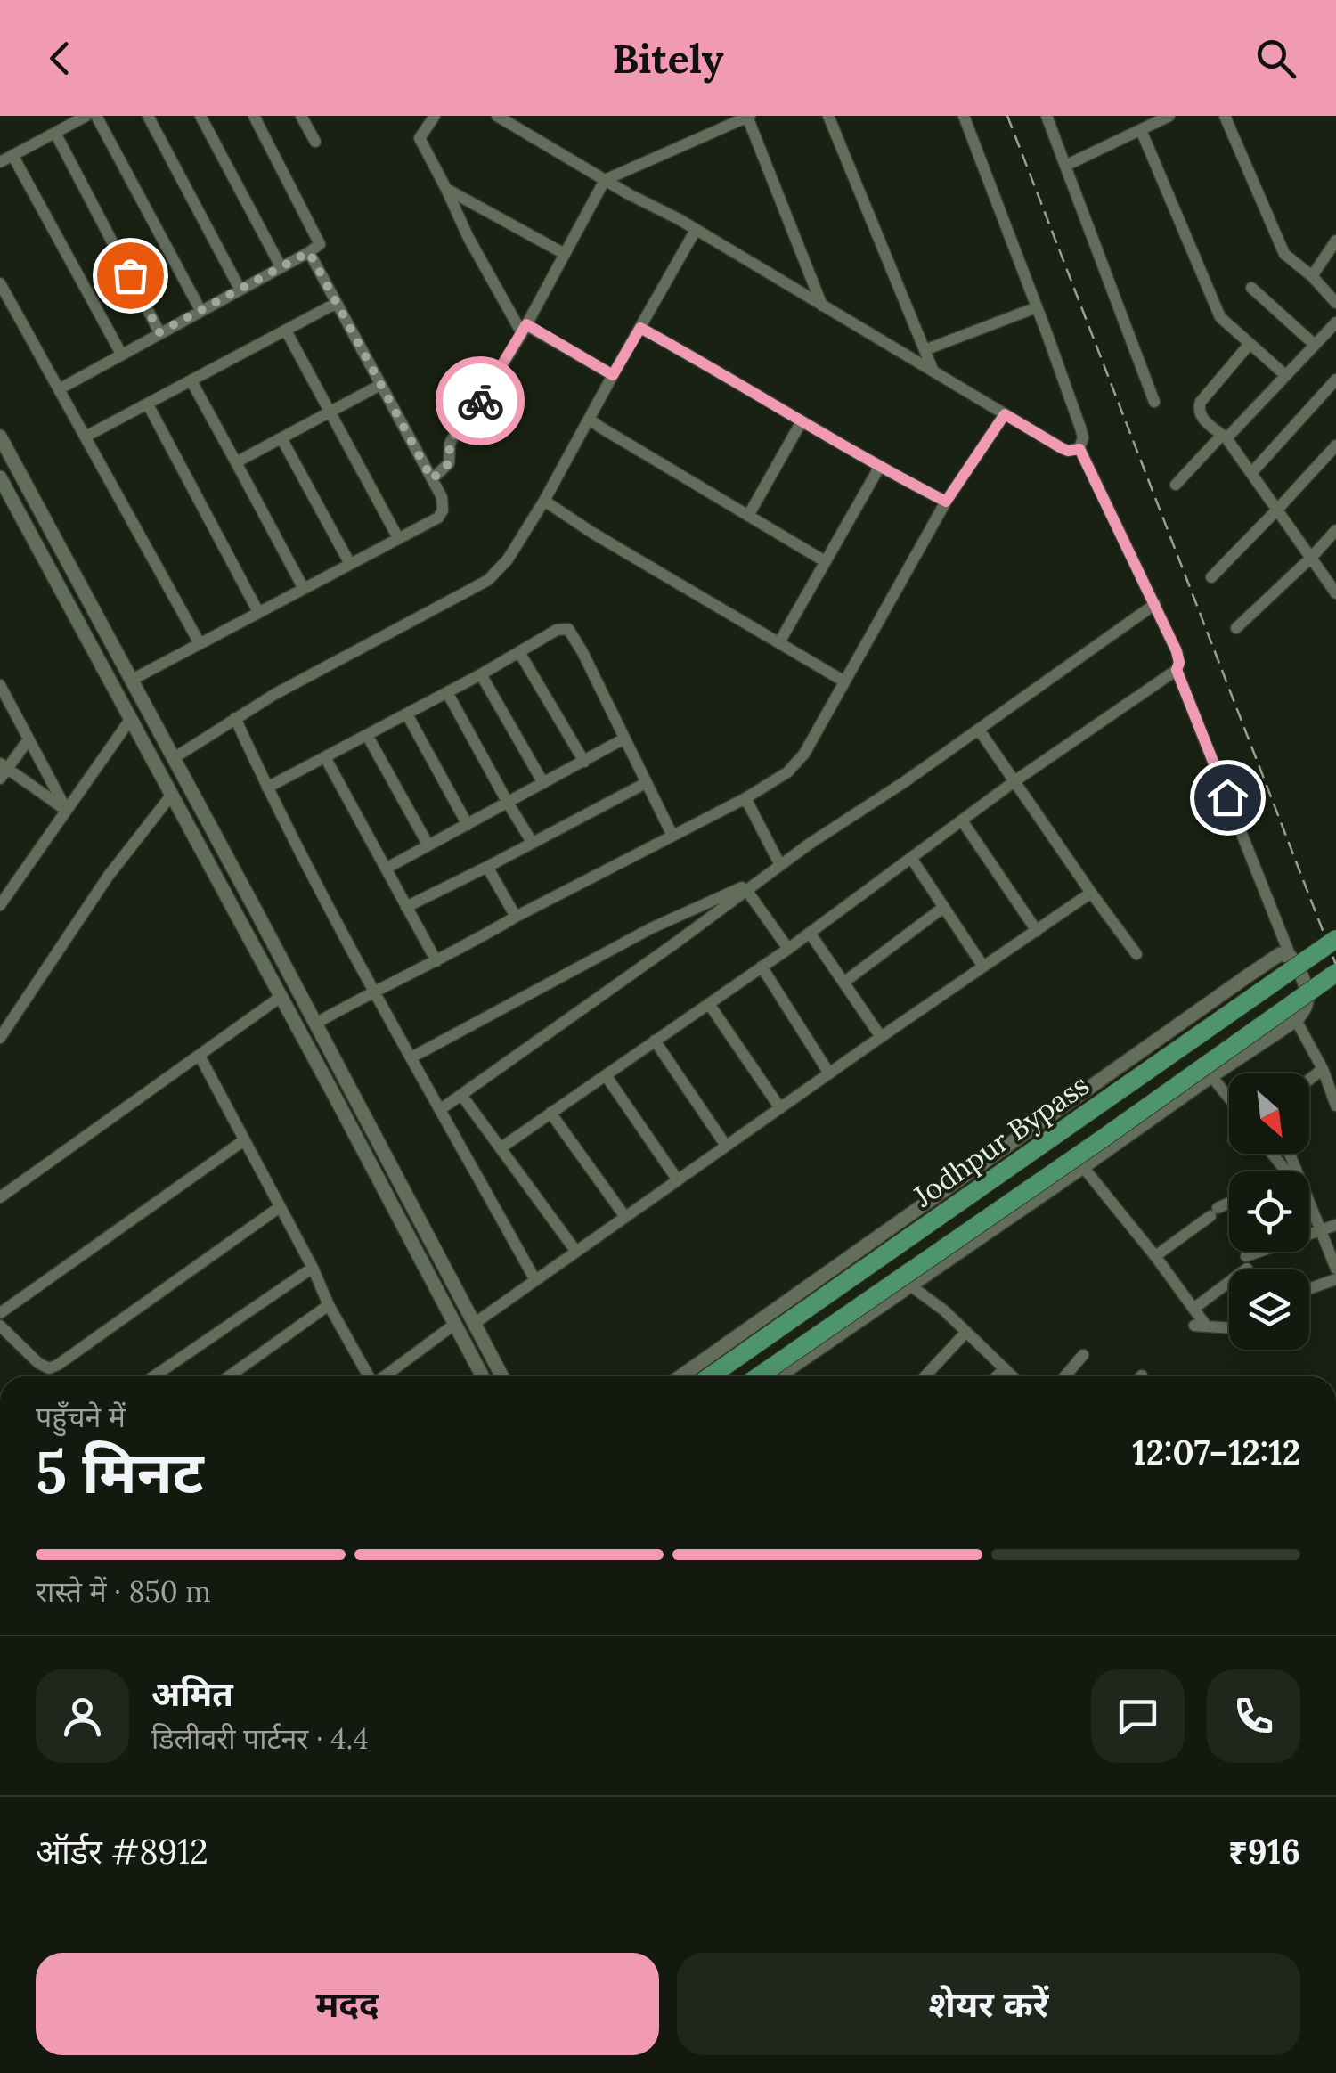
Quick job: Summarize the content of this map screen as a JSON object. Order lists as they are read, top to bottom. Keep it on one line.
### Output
{"streets":{"highway":["Jodhpur Bypass"]},"north":"bottom right","page":{"header":"Bitely","heading":["5 मिनट","पहुँचने में","12:07–12:12"],"panel":["अमित","डिलीवरी पार्टनर · 4.4","ऑर्डर #8912","₹916"],"bar":"रास्ते में · 850 m","buttons":["मदद","शेयर करें"]}}
